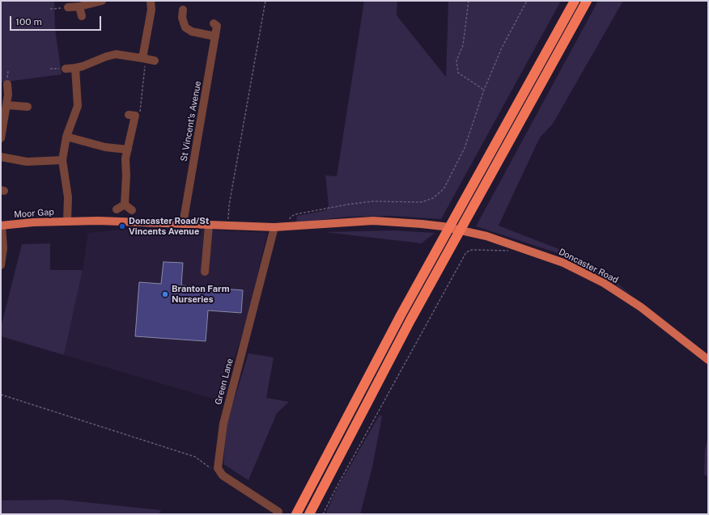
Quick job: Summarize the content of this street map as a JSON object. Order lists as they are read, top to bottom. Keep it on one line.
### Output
{"streets":{"main road":["Moor Gap","Doncaster Road"],"street":["St Vincent's Avenue","Green Lane"]},"crossings":[["St Vincent's Avenue","Moor Gap"],["Moor Gap","Doncaster Road"],["Moor Gap","Green Lane"],["Doncaster Road","Green Lane"]],"places":["Doncaster Road/St Vincents Avenue","Branton Farm Nurseries"],"scale_bar":"100 m"}
